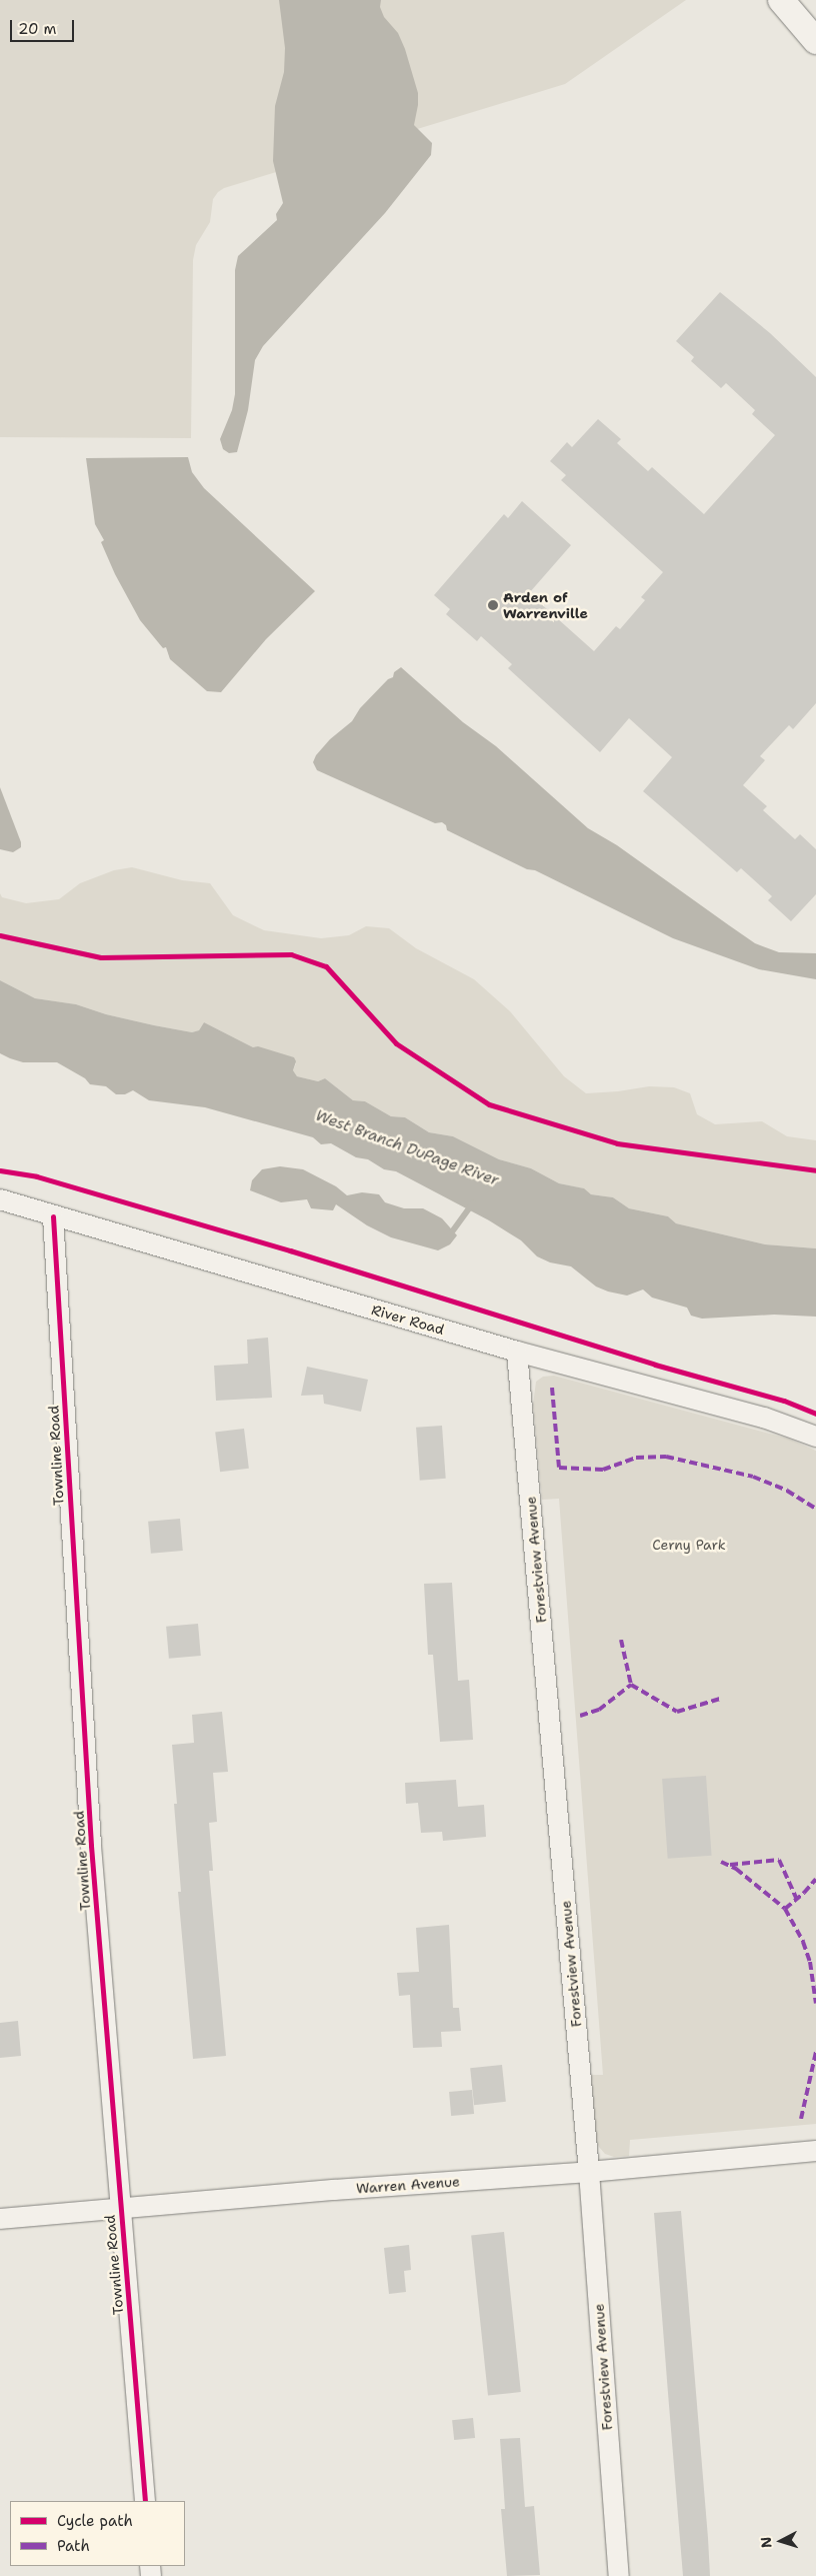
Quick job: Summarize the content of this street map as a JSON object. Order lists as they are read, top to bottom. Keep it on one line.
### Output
{"streets":{"street":["River Road","Townline Road","Forestview Avenue","Warren Avenue"]},"crossings":[["River Road","Townline Road"],["River Road","Forestview Avenue"],["Townline Road","Warren Avenue"],["Forestview Avenue","Warren Avenue"]],"water":["West Branch DuPage River"],"parks":["Cerny Park"],"places":["Arden of Warrenville"],"legend":["Cycle path","Path"],"scale_bar":"20 m","north":"left"}
